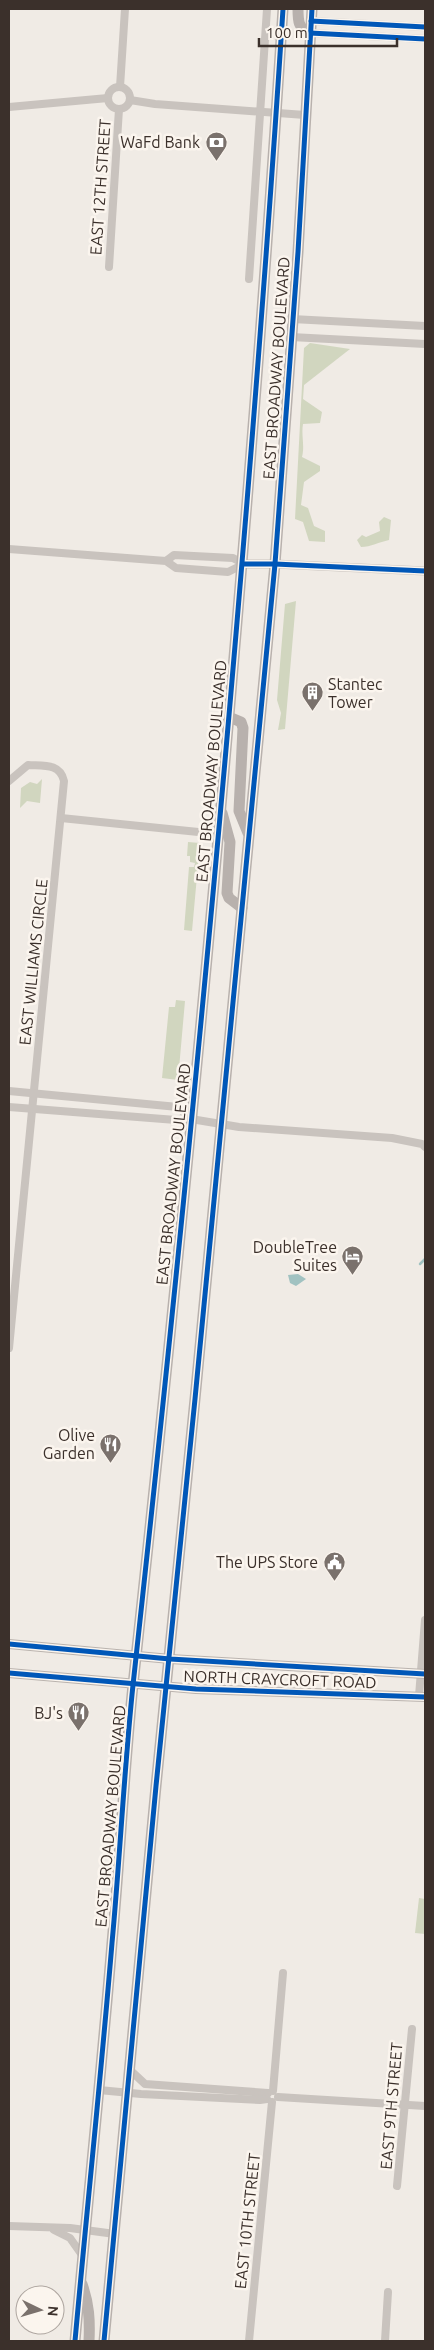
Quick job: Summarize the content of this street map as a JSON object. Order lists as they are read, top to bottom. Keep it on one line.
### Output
{"streets":{"main road":["EAST BROADWAY BOULEVARD","NORTH CRAYCROFT ROAD"],"street":["EAST 12TH STREET","EAST WILLIAMS CIRCLE","EAST 9TH STREET","EAST 10TH STREET"]},"crossings":[["EAST BROADWAY BOULEVARD","NORTH CRAYCROFT ROAD"]],"places":{"bank":["WaFd Bank"],"building":["Stantec Tower"],"hotel":["DoubleTree Suites"],"restaurant":["Olive Garden","BJ's"],"public building":["The UPS Store"]},"scale_bar":"100 m","north":"right"}
